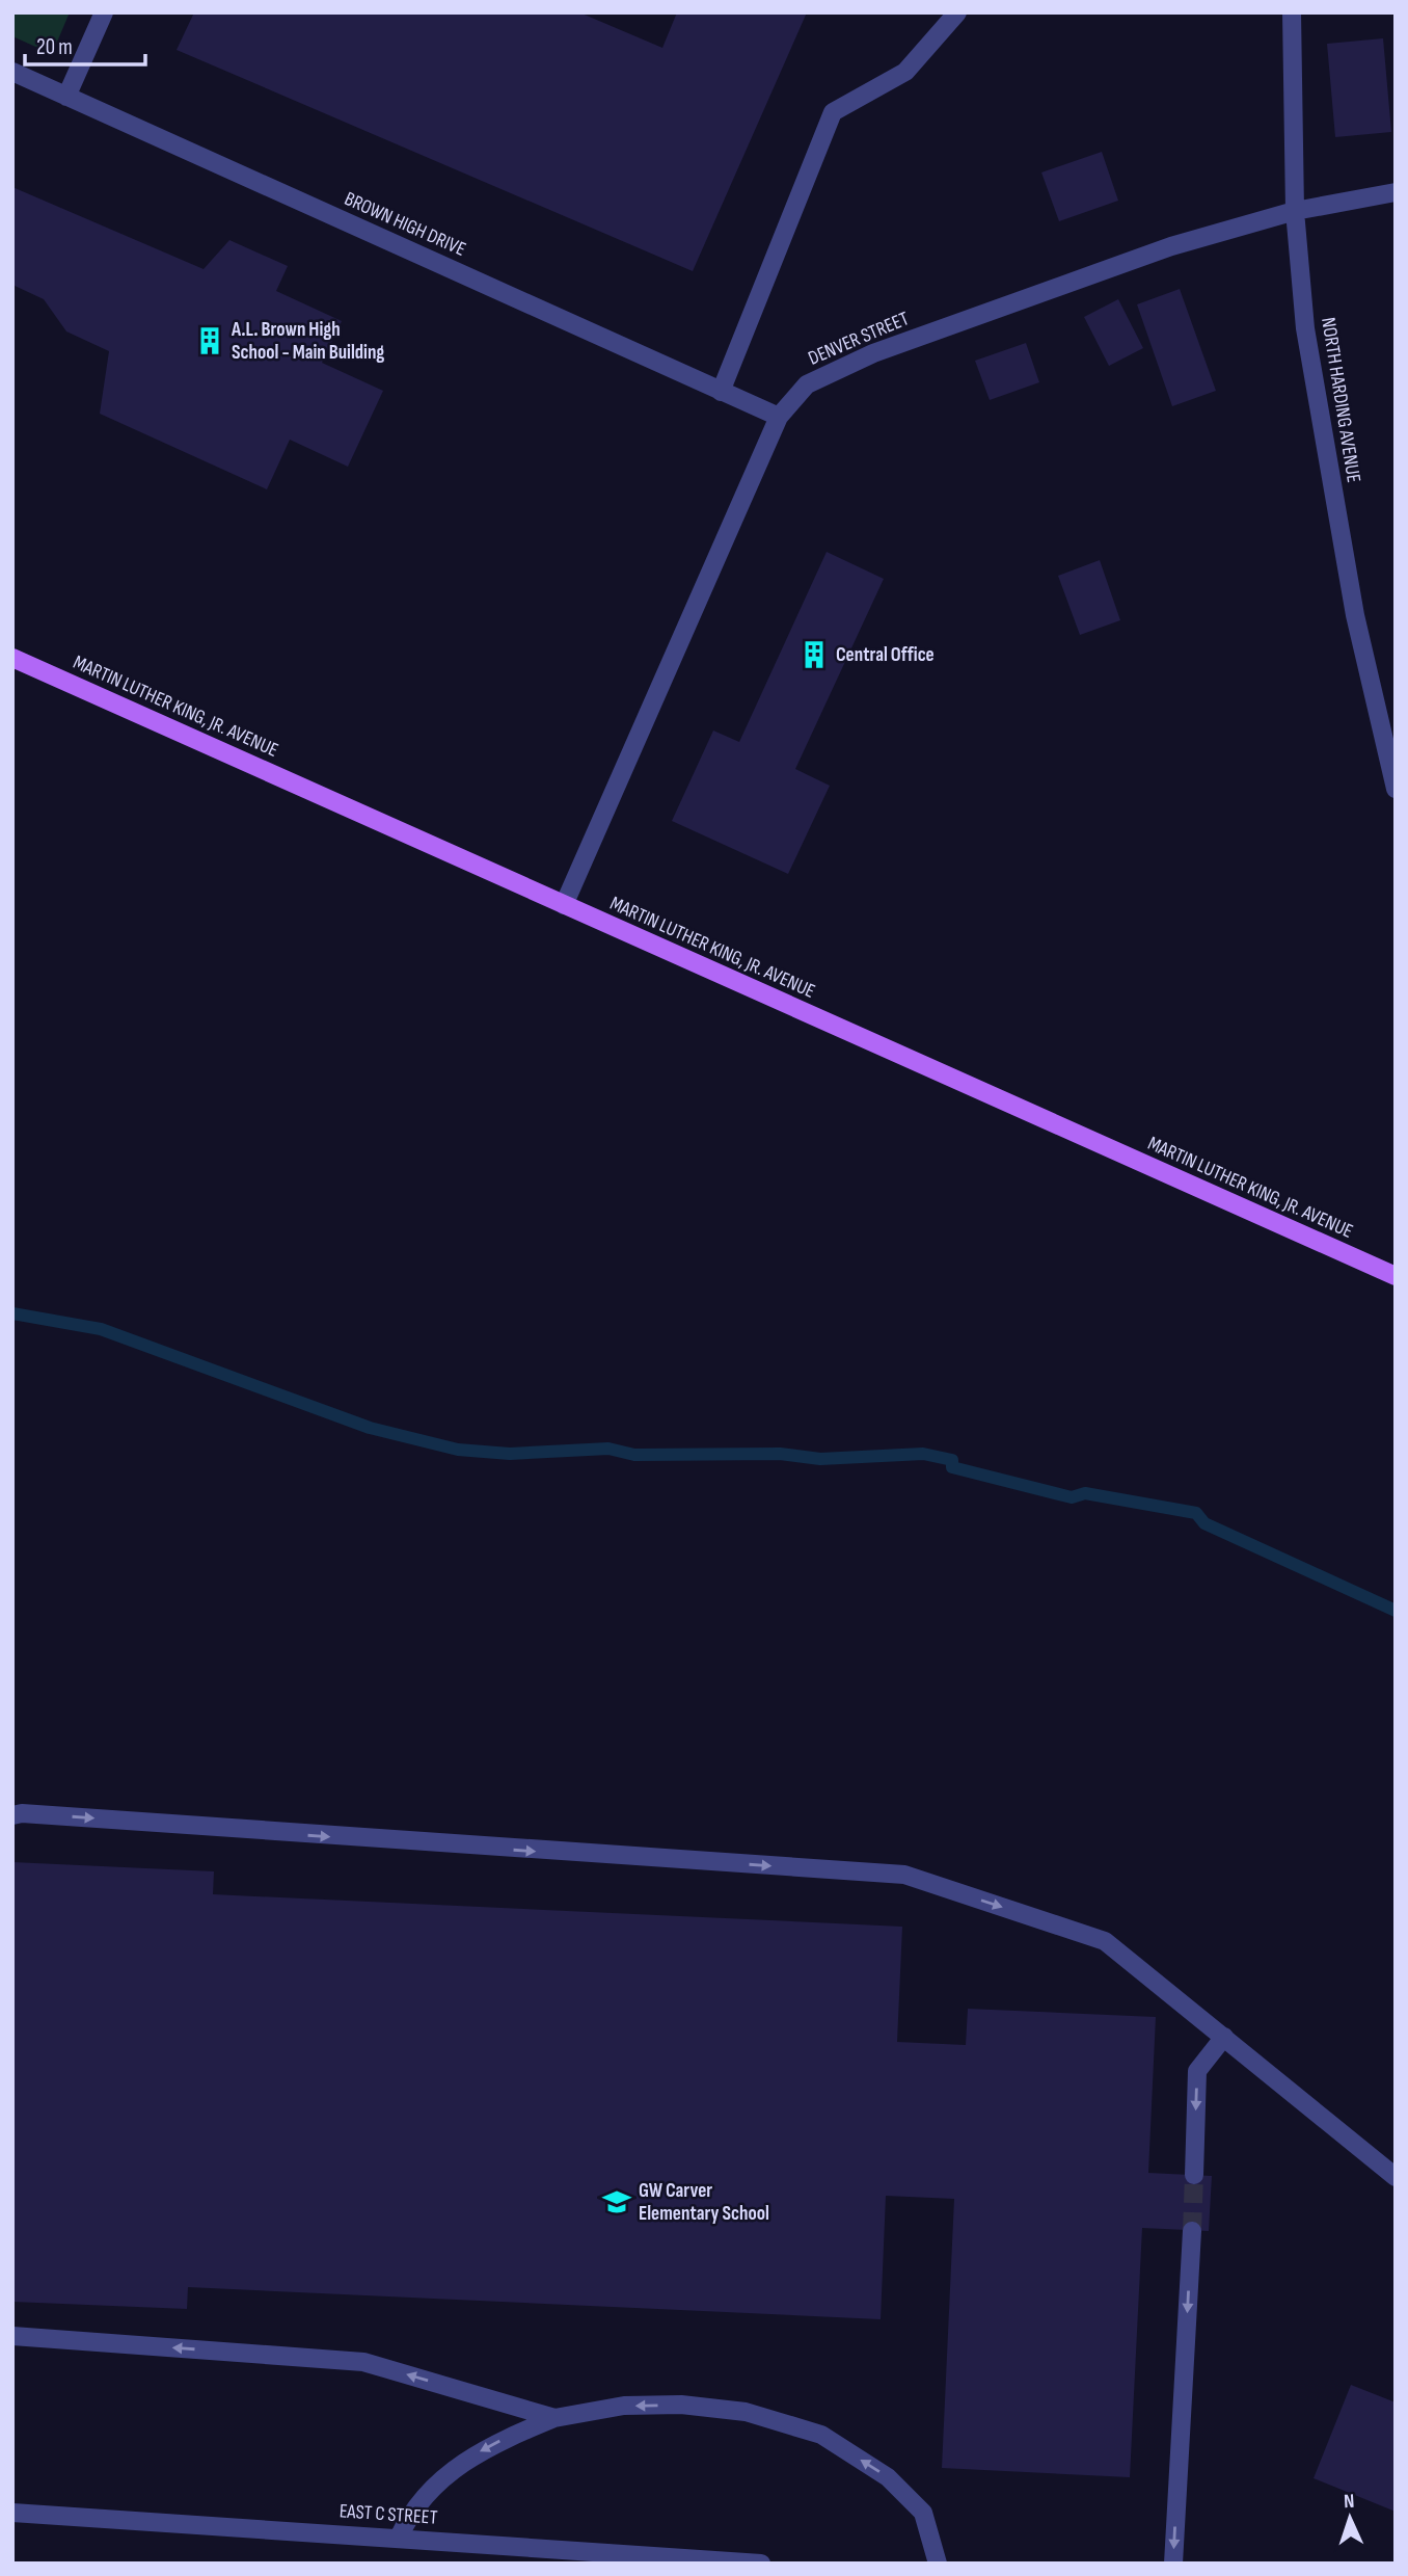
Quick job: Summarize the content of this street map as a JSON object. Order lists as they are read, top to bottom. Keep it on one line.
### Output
{"streets":{"main road":["MARTIN LUTHER KING, JR. AVENUE"],"street":["BROWN HIGH DRIVE","DENVER STREET","NORTH HARDING AVENUE","EAST C STREET"]},"crossings":[["BROWN HIGH DRIVE","DENVER STREET"],["DENVER STREET","NORTH HARDING AVENUE"],["DENVER STREET","MARTIN LUTHER KING, JR. AVENUE"]],"places":{"building":["A.L. Brown High School - Main Building","Central Office"],"school or university":["GW Carver Elementary School"]},"scale_bar":"20 m","north":"top"}
